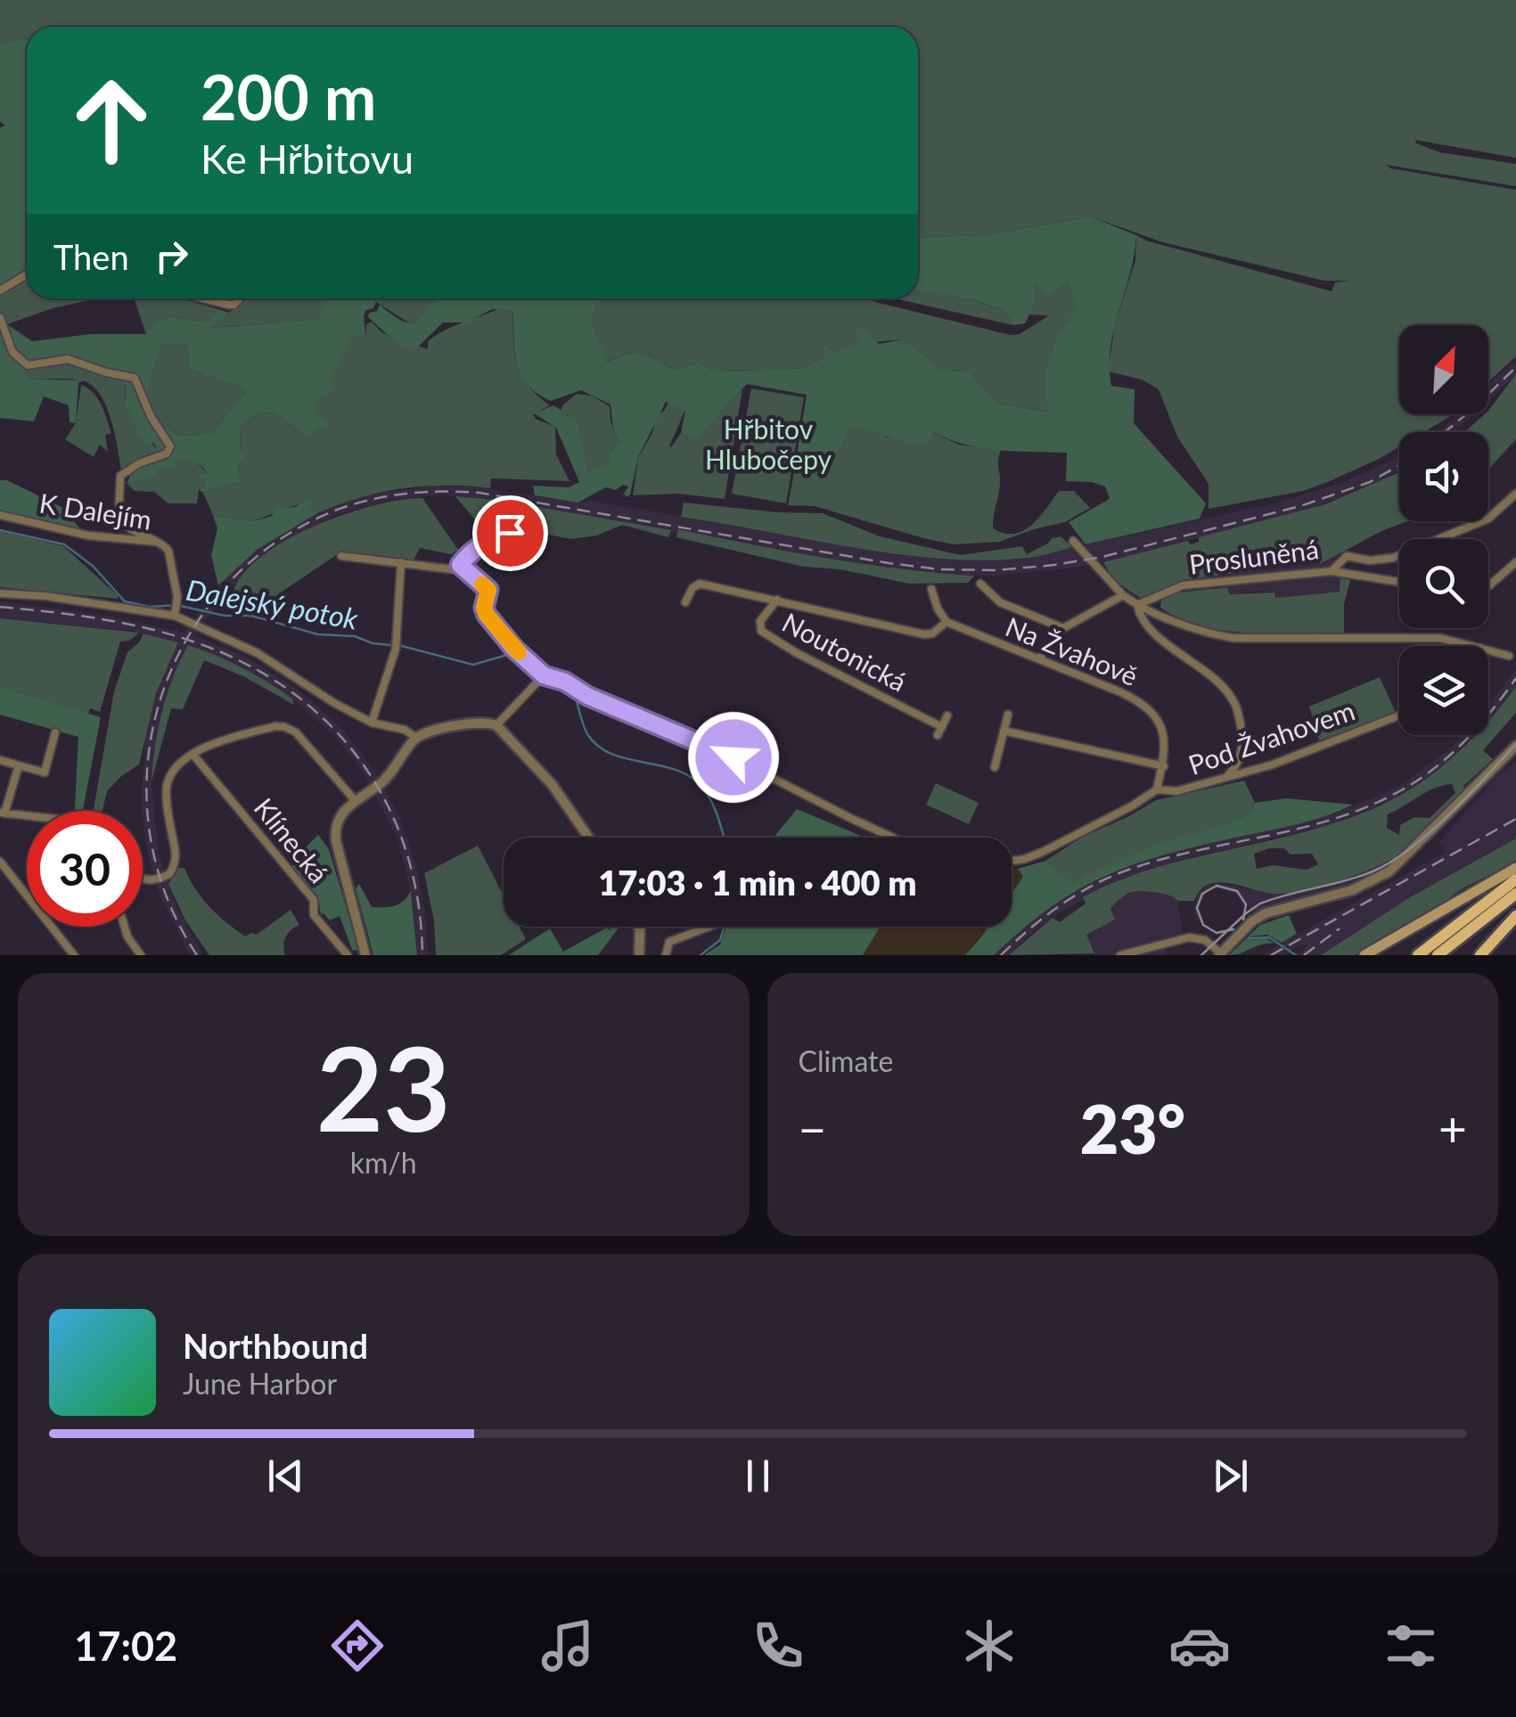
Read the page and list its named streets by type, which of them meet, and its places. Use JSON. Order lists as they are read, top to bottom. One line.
{"streets":{"street":["K Dalejím","Prosluněná","Na Žvahově","Noutonická","Pod Žvahovem","Klínecká"]},"crossings":[["Na Žvahově","Pod Žvahovem"]],"water":["Dalejský potok"],"parks":["Hřbitov Hlubočepy"],"north":"top right","page":{"turn":["200 m","Ke Hřbitovu"],"then":"Then","limit":"30","trip":"17:03 · 1 min · 400 m","tile":[["23","km/h"],"Climate"],"heat":["−","23°","+"],"song":["Northbound","June Harbor"],"tabs":"17:02"}}
